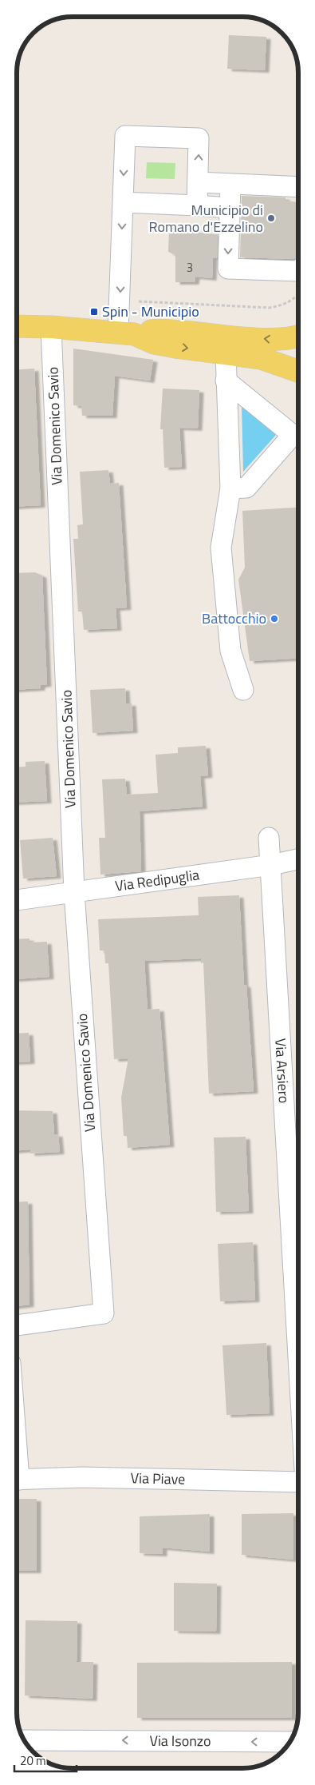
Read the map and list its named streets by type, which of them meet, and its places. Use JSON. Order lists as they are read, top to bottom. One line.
{"streets":{"street":["Via Domenico Savio","Via Redipuglia","Via Arsiero","Via Piave","Via Isonzo"]},"crossings":[["Via Domenico Savio","Via Redipuglia"],["Via Redipuglia","Via Arsiero"]],"one_way":["Via Isonzo"],"places":{"other":["Municipio di Romano d'Ezzelino","Battocchio"],"transit":["Spin - Municipio"]},"house_numbers":["3"],"scale_bar":"20 m"}
